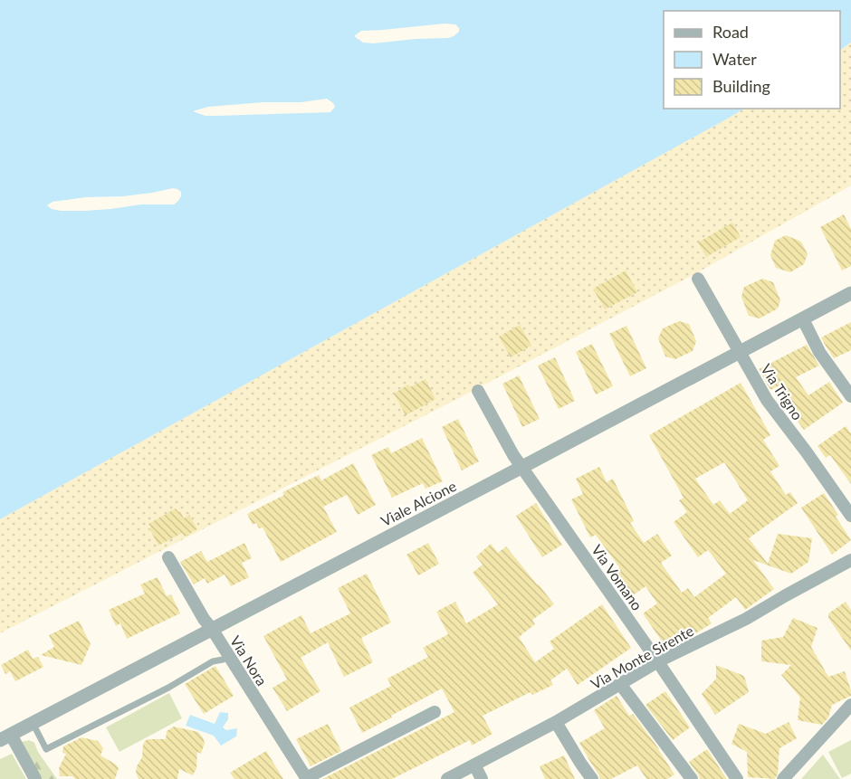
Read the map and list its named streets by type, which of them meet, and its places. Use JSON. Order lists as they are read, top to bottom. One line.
{"streets":{"street":["Via Trigno","Viale Alcione","Via Vomano","Via Monte Sirente","Via Nora"]},"crossings":[["Via Trigno","Viale Alcione"],["Viale Alcione","Via Vomano"],["Viale Alcione","Via Nora"],["Via Vomano","Via Monte Sirente"]],"legend":["Road","Water","Building"]}
